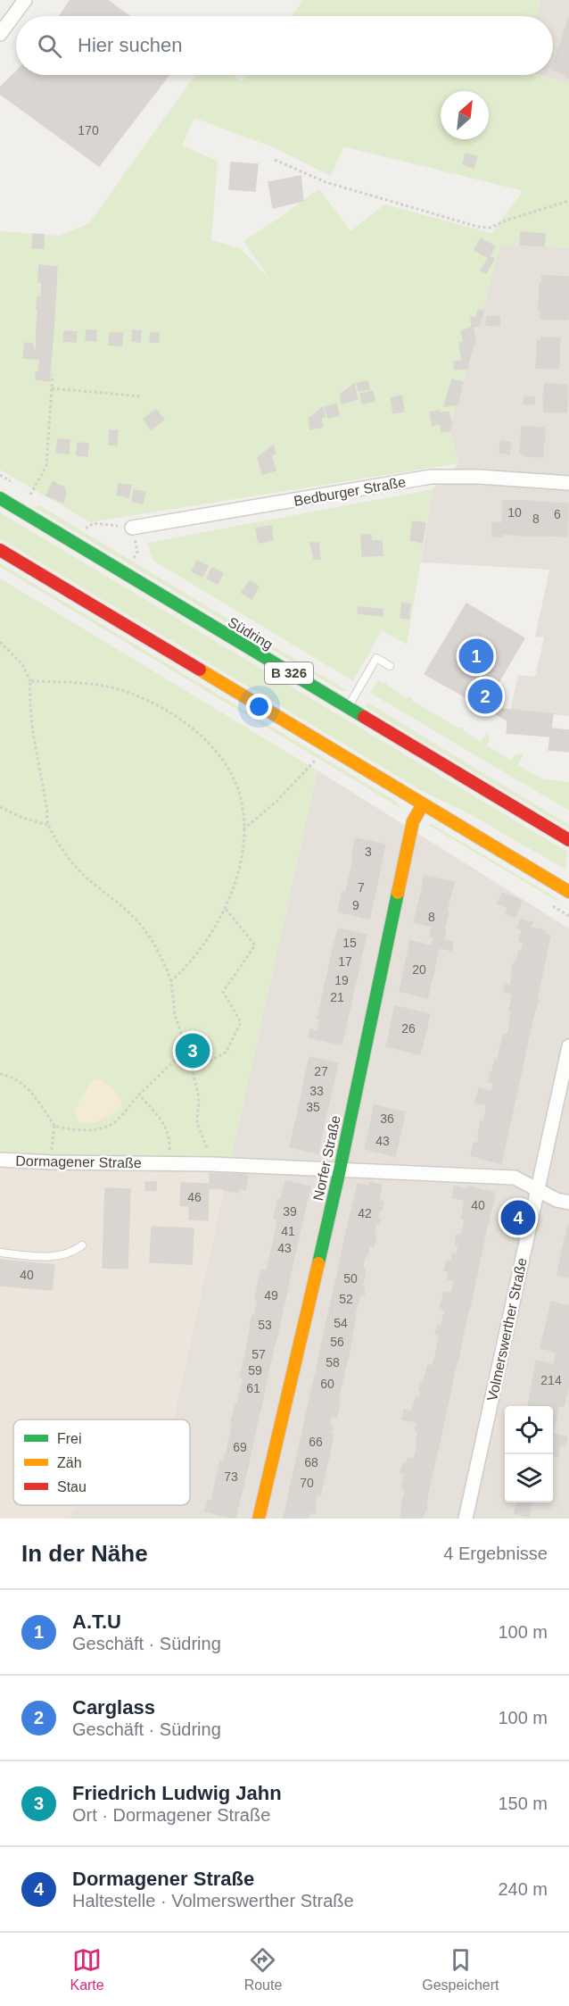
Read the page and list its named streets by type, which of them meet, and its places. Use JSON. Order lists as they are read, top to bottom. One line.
{"streets":{"main road":["Südring","B 326","Norfer Straße"],"street":["Bedburger Straße","Dormagener Straße","Volmerswerther Straße"]},"crossings":[["B 326","Norfer Straße"],["Norfer Straße","Dormagener Straße"],["Dormagener Straße","Volmerswerther Straße"]],"house_numbers":["170","10","6","8","3","7","9","8","15","17","20","19","21","26","27","33","35","36","43","46","40","39","42","41","43","40","50","49","52","54","53","56","57","58","59","214","60","61","66","69","68","73","70"],"legend":["Frei","Zäh","Stau"],"north":"top right","page":{"search":"Hier suchen","pins":["1","2","3","4"],"heading":["In der Nähe","4 Ergebnisse"],"list":[{"mark":"1","name":"A.T.U","note":"Geschäft · Südring","value":"100 m"},{"mark":"2","name":"Carglass","note":"Geschäft · Südring","value":"100 m"},{"mark":"3","name":"Friedrich Ludwig Jahn","note":"Ort · Dormagener Straße","value":"150 m"},{"mark":"4","name":"Dormagener Straße","note":"Haltestelle · Volmerswerther Straße","value":"240 m"}],"nav":["Karte","Route","Gespeichert"]}}
